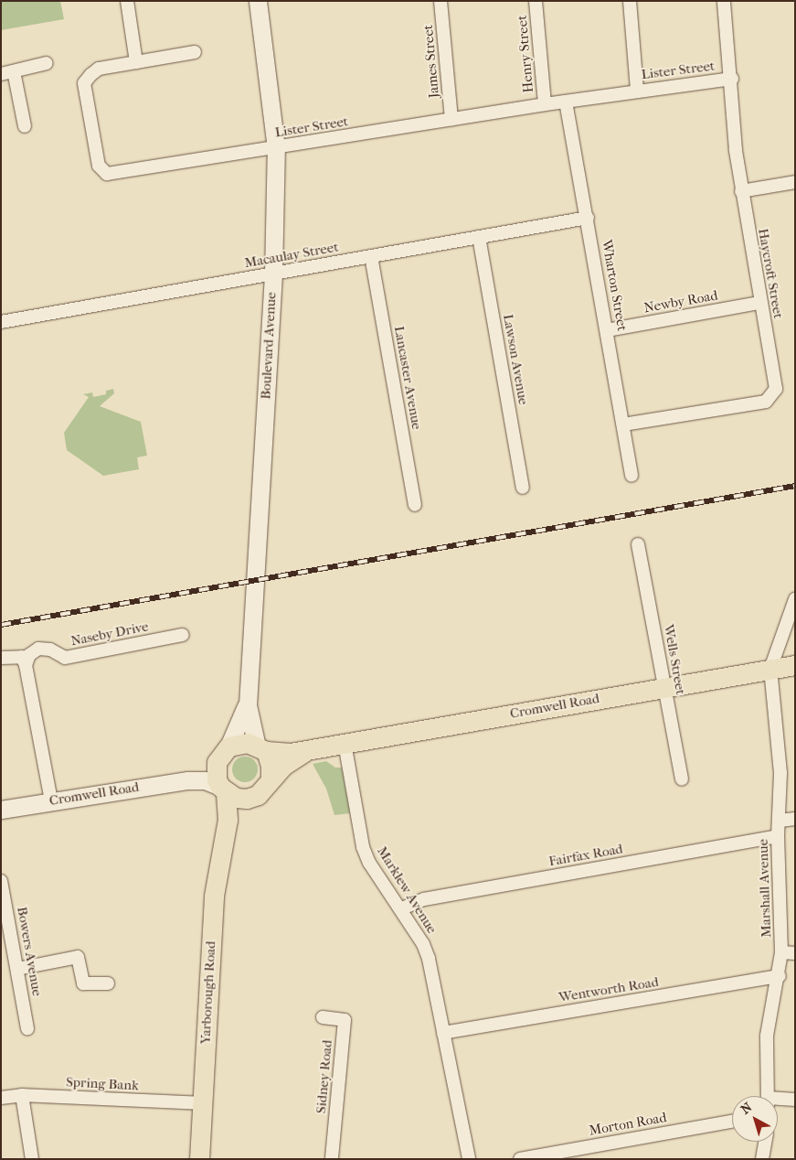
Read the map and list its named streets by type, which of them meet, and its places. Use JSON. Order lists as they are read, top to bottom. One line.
{"streets":{"main road":["Cromwell Road","Yarborough Road"],"street":["Henry Street","James Street","Lister Street","Macaulay Street","Haycroft Street","Wharton Street","Newby Road","Boulevard Avenue","Lawson Avenue","Lancaster Avenue","Naseby Drive","Wells Street","Fairfax Road","Marshall Avenue","Marklew Avenue","Bowers Avenue","Wentworth Road","Sidney Road","Spring Bank","Morton Road"]},"crossings":[["Henry Street","Lister Street"],["James Street","Lister Street"],["Lister Street","Haycroft Street"],["Lister Street","Wharton Street"],["Lister Street","Boulevard Avenue"],["Macaulay Street","Wharton Street"],["Macaulay Street","Boulevard Avenue"],["Macaulay Street","Lawson Avenue"],["Macaulay Street","Lancaster Avenue"],["Haycroft Street","Wharton Street"],["Haycroft Street","Newby Road"],["Wharton Street","Newby Road"],["Boulevard Avenue","Cromwell Road"],["Boulevard Avenue","Yarborough Road"],["Wells Street","Cromwell Road"],["Cromwell Road","Marshall Avenue"],["Cromwell Road","Marklew Avenue"],["Cromwell Road","Yarborough Road"],["Fairfax Road","Marshall Avenue"],["Fairfax Road","Marklew Avenue"],["Marshall Avenue","Wentworth Road"],["Marklew Avenue","Wentworth Road"],["Yarborough Road","Spring Bank"]],"north":"top left"}
